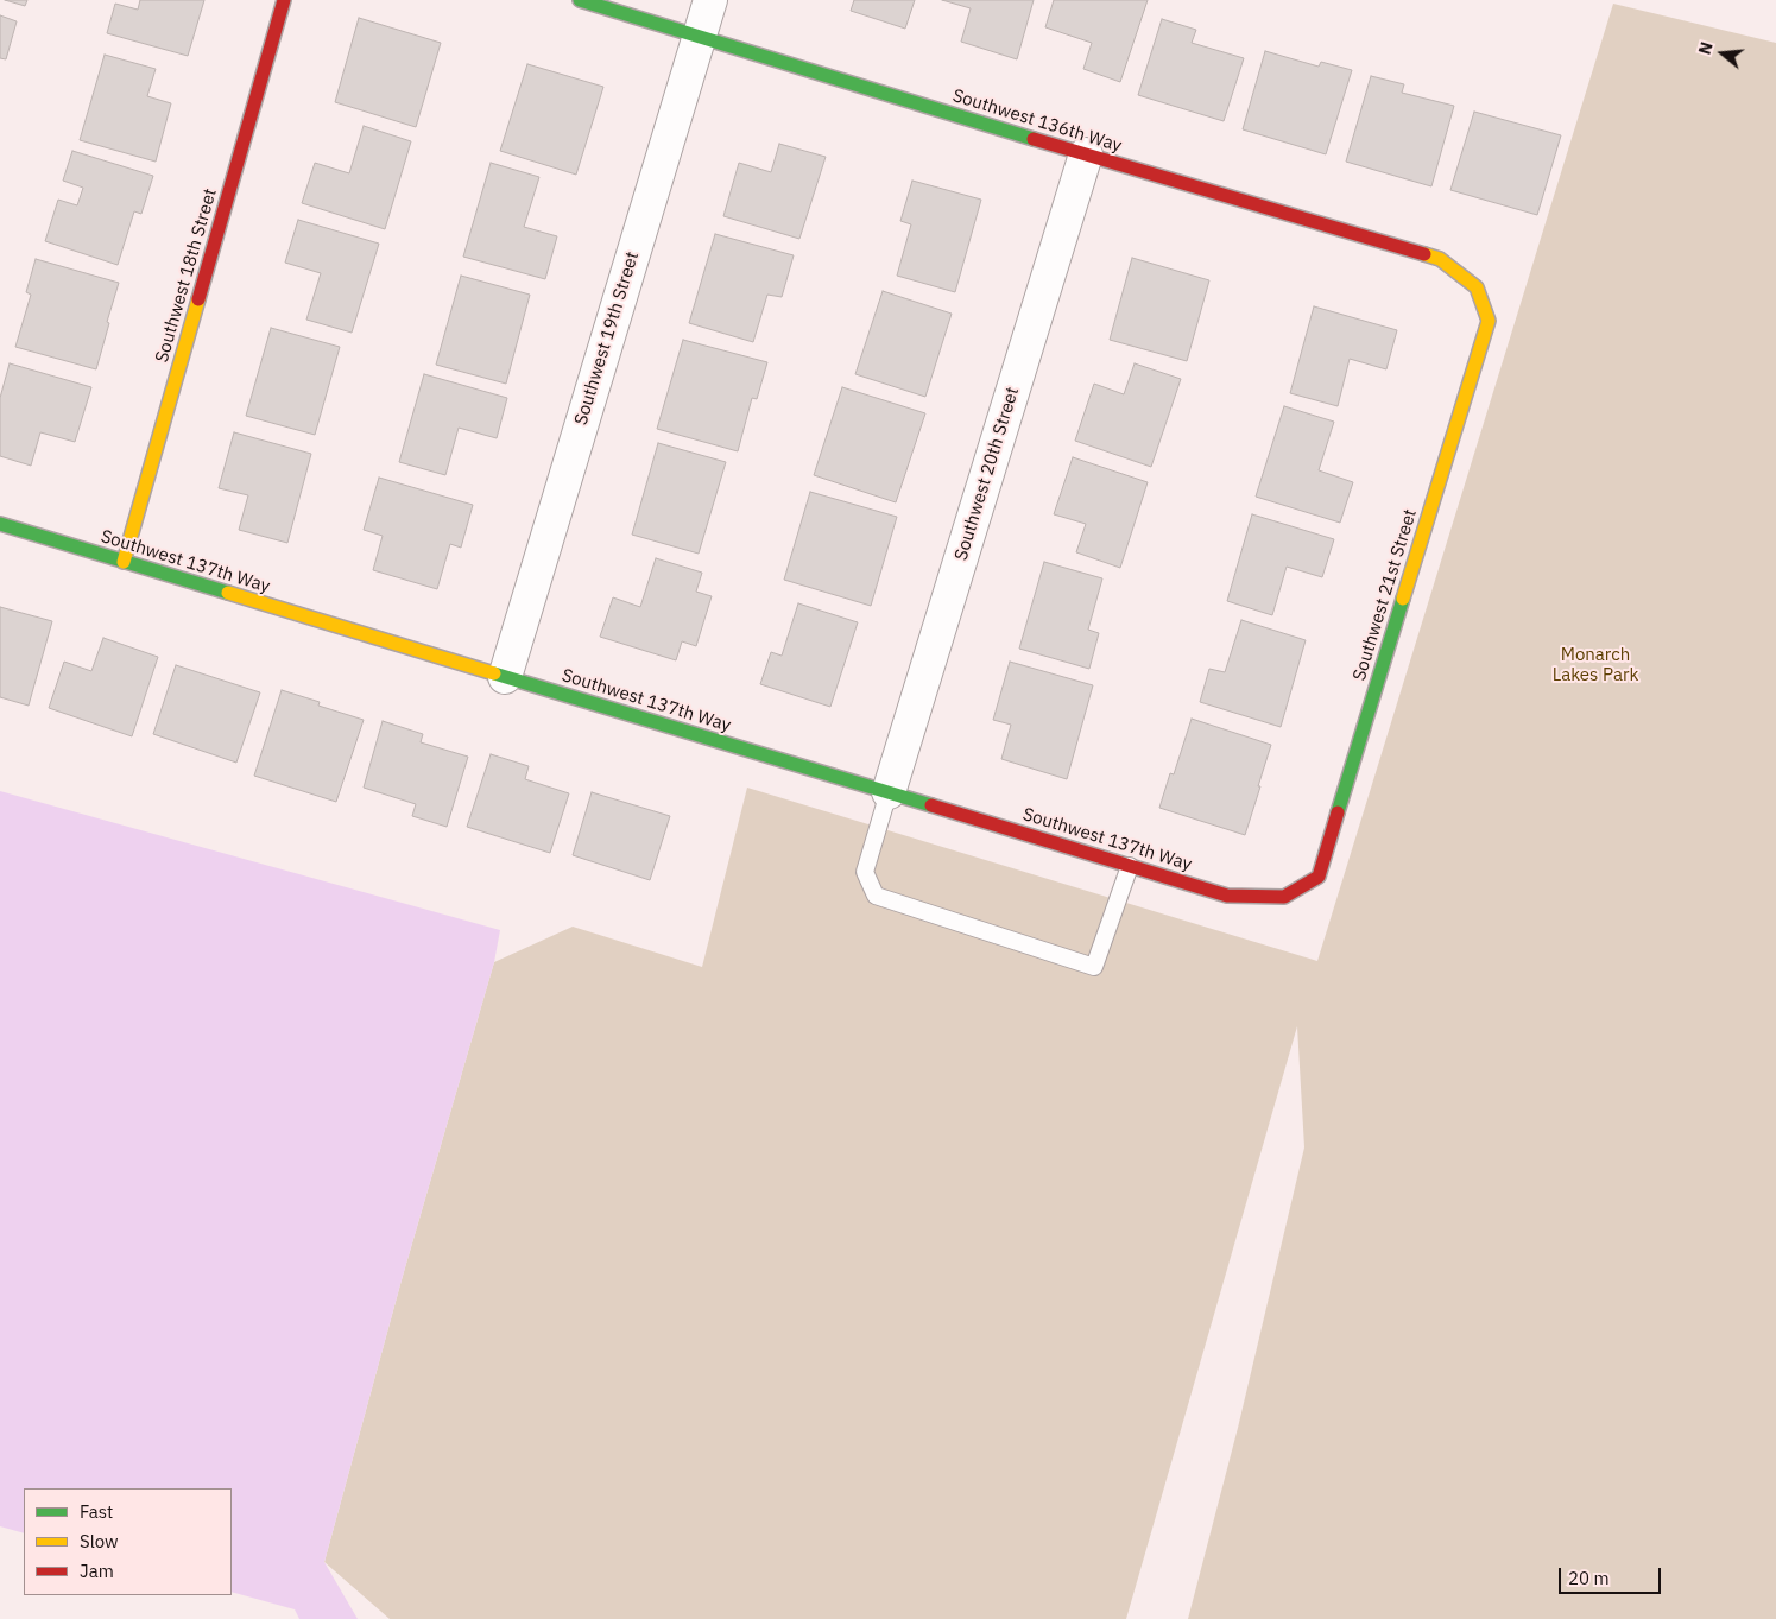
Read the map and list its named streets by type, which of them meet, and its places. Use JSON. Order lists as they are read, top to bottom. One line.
{"streets":{"street":["Southwest 136th Way","Southwest 18th Street","Southwest 19th Street","Southwest 20th Street","Southwest 137th Way","Southwest 21st Street"]},"crossings":[["Southwest 136th Way","Southwest 19th Street"],["Southwest 136th Way","Southwest 20th Street"],["Southwest 136th Way","Southwest 21st Street"],["Southwest 18th Street","Southwest 137th Way"],["Southwest 19th Street","Southwest 137th Way"],["Southwest 20th Street","Southwest 137th Way"],["Southwest 137th Way","Southwest 21st Street"]],"parks":["Monarch Lakes Park"],"legend":["Fast","Slow","Jam"],"scale_bar":"20 m","north":"left"}
